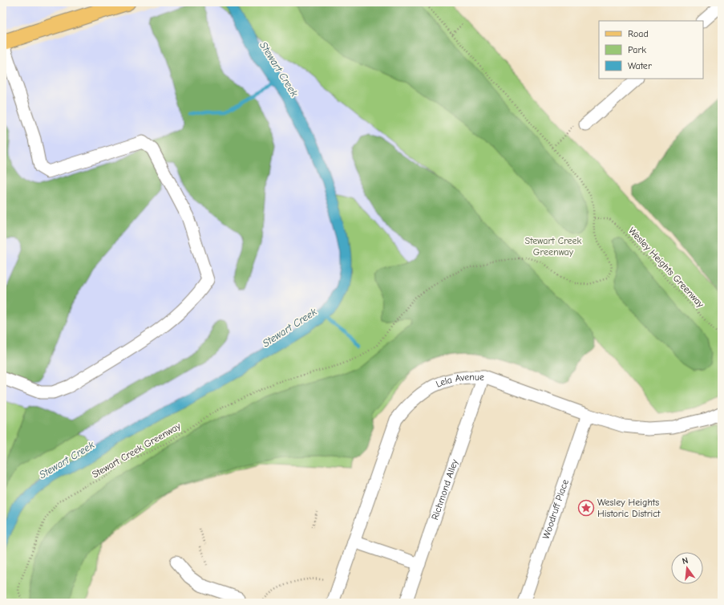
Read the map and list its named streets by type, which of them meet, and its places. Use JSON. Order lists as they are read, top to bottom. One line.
{"streets":{"street":["Lela Avenue","Richmond Alley","Woodruff Place"],"path":["Wesley Heights Greenway","Stewart Creek Greenway"]},"crossings":[["Wesley Heights Greenway","Stewart Creek Greenway"],["Lela Avenue","Richmond Alley"],["Lela Avenue","Woodruff Place"]],"water":["Stewart Creek"],"parks":["Stewart Creek Greenway"],"places":{"place":["Wesley Heights Historic District"]},"legend":["Road","Park","Water"],"north":"top"}
